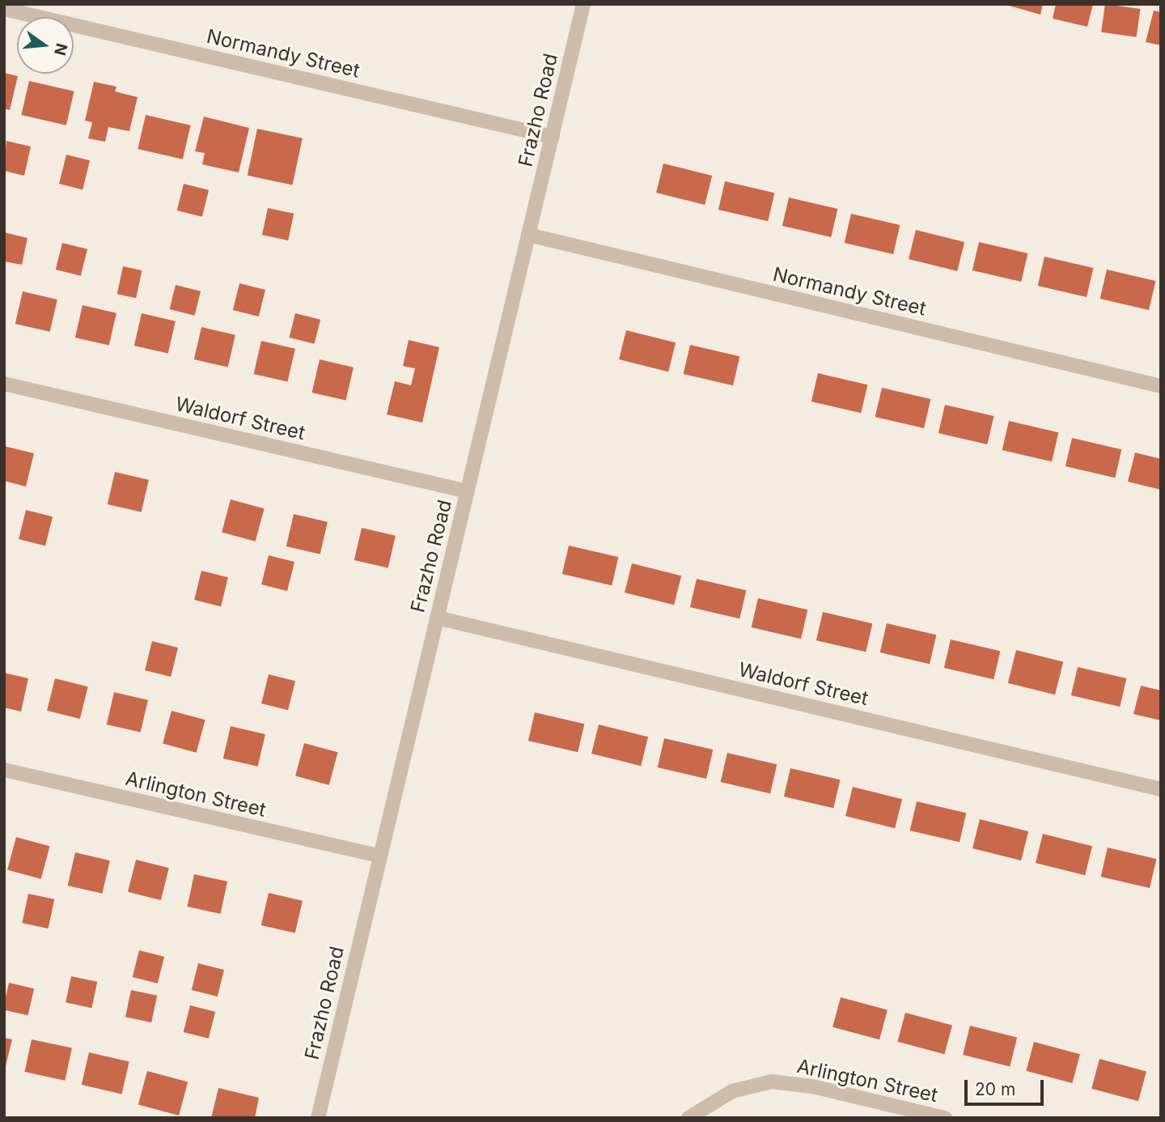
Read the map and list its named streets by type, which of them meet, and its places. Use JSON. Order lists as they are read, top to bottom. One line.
{"streets":{"street":["Normandy Street","Frazho Road","Waldorf Street","Arlington Street"]},"crossings":[["Normandy Street","Frazho Road"],["Frazho Road","Waldorf Street"],["Frazho Road","Arlington Street"]],"scale_bar":"20 m","north":"right"}
